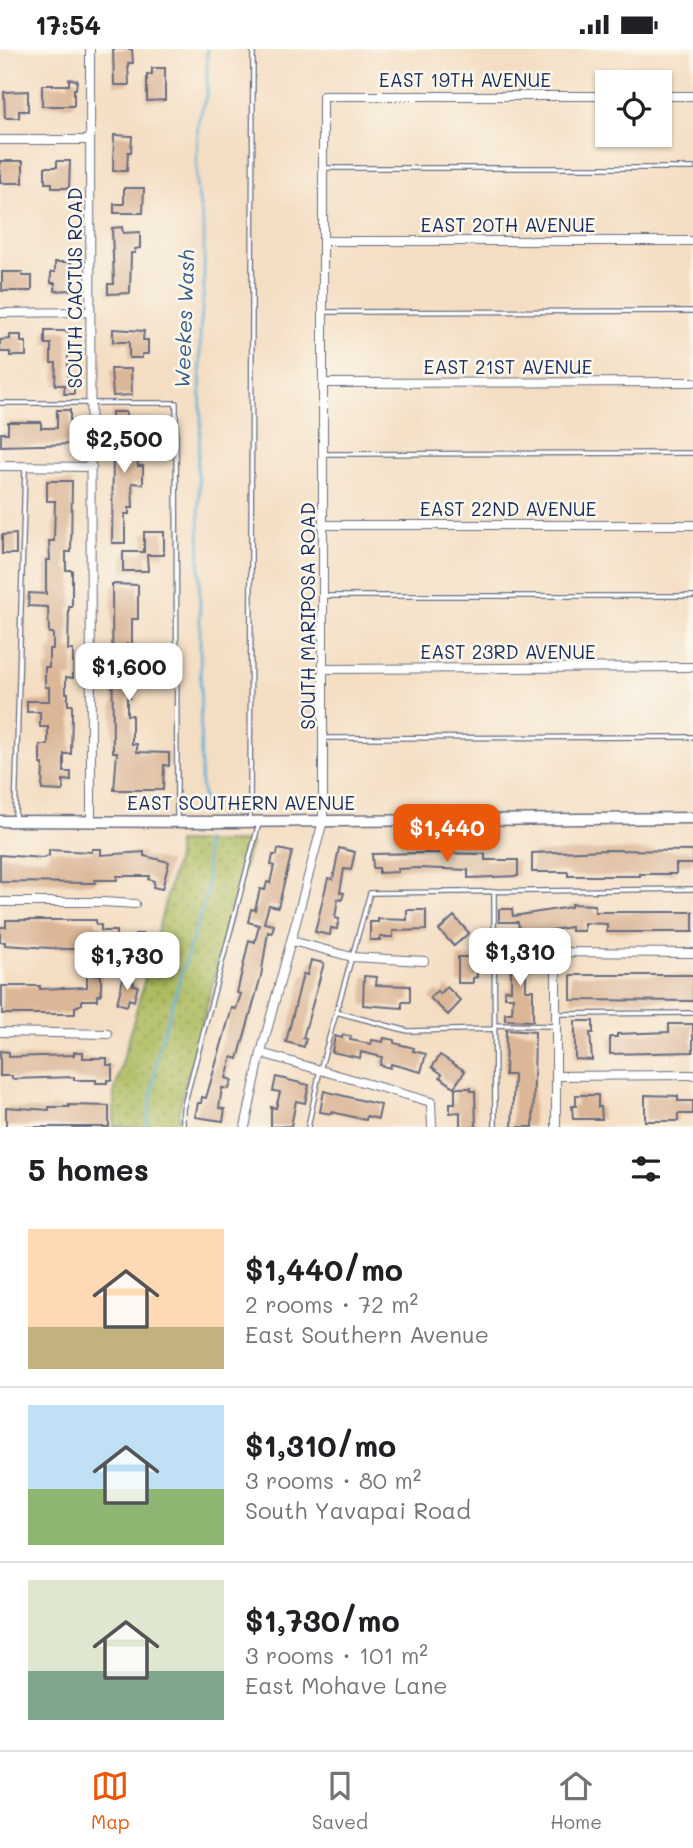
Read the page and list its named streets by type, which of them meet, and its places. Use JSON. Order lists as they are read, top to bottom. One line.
{"streets":{"main road":["EAST SOUTHERN AVENUE"],"street":["EAST 19TH AVENUE","EAST 20TH AVENUE","SOUTH CACTUS ROAD","EAST 21ST AVENUE","EAST 22ND AVENUE","SOUTH MARIPOSA ROAD","EAST 23RD AVENUE"]},"crossings":[["EAST 19TH AVENUE","SOUTH MARIPOSA ROAD"],["EAST 20TH AVENUE","SOUTH MARIPOSA ROAD"],["SOUTH CACTUS ROAD","EAST SOUTHERN AVENUE"],["EAST 21ST AVENUE","SOUTH MARIPOSA ROAD"],["EAST 22ND AVENUE","SOUTH MARIPOSA ROAD"],["SOUTH MARIPOSA ROAD","EAST 23RD AVENUE"],["SOUTH MARIPOSA ROAD","EAST SOUTHERN AVENUE"]],"water":["Weekes Wash"],"page":{"status":"17:54","price":["$2,500","$1,600","$1,440","$1,310","$1,730"],"heading":"5 homes","list":[{"name":"$1,440/mo","note":"2 rooms · 72 m² · East Southern Avenue"},{"name":"$1,310/mo","note":"3 rooms · 80 m² · South Yavapai Road"},{"name":"$1,730/mo","note":"3 rooms · 101 m² · East Mohave Lane"}],"tabs":["Map","Saved","Home"]}}
